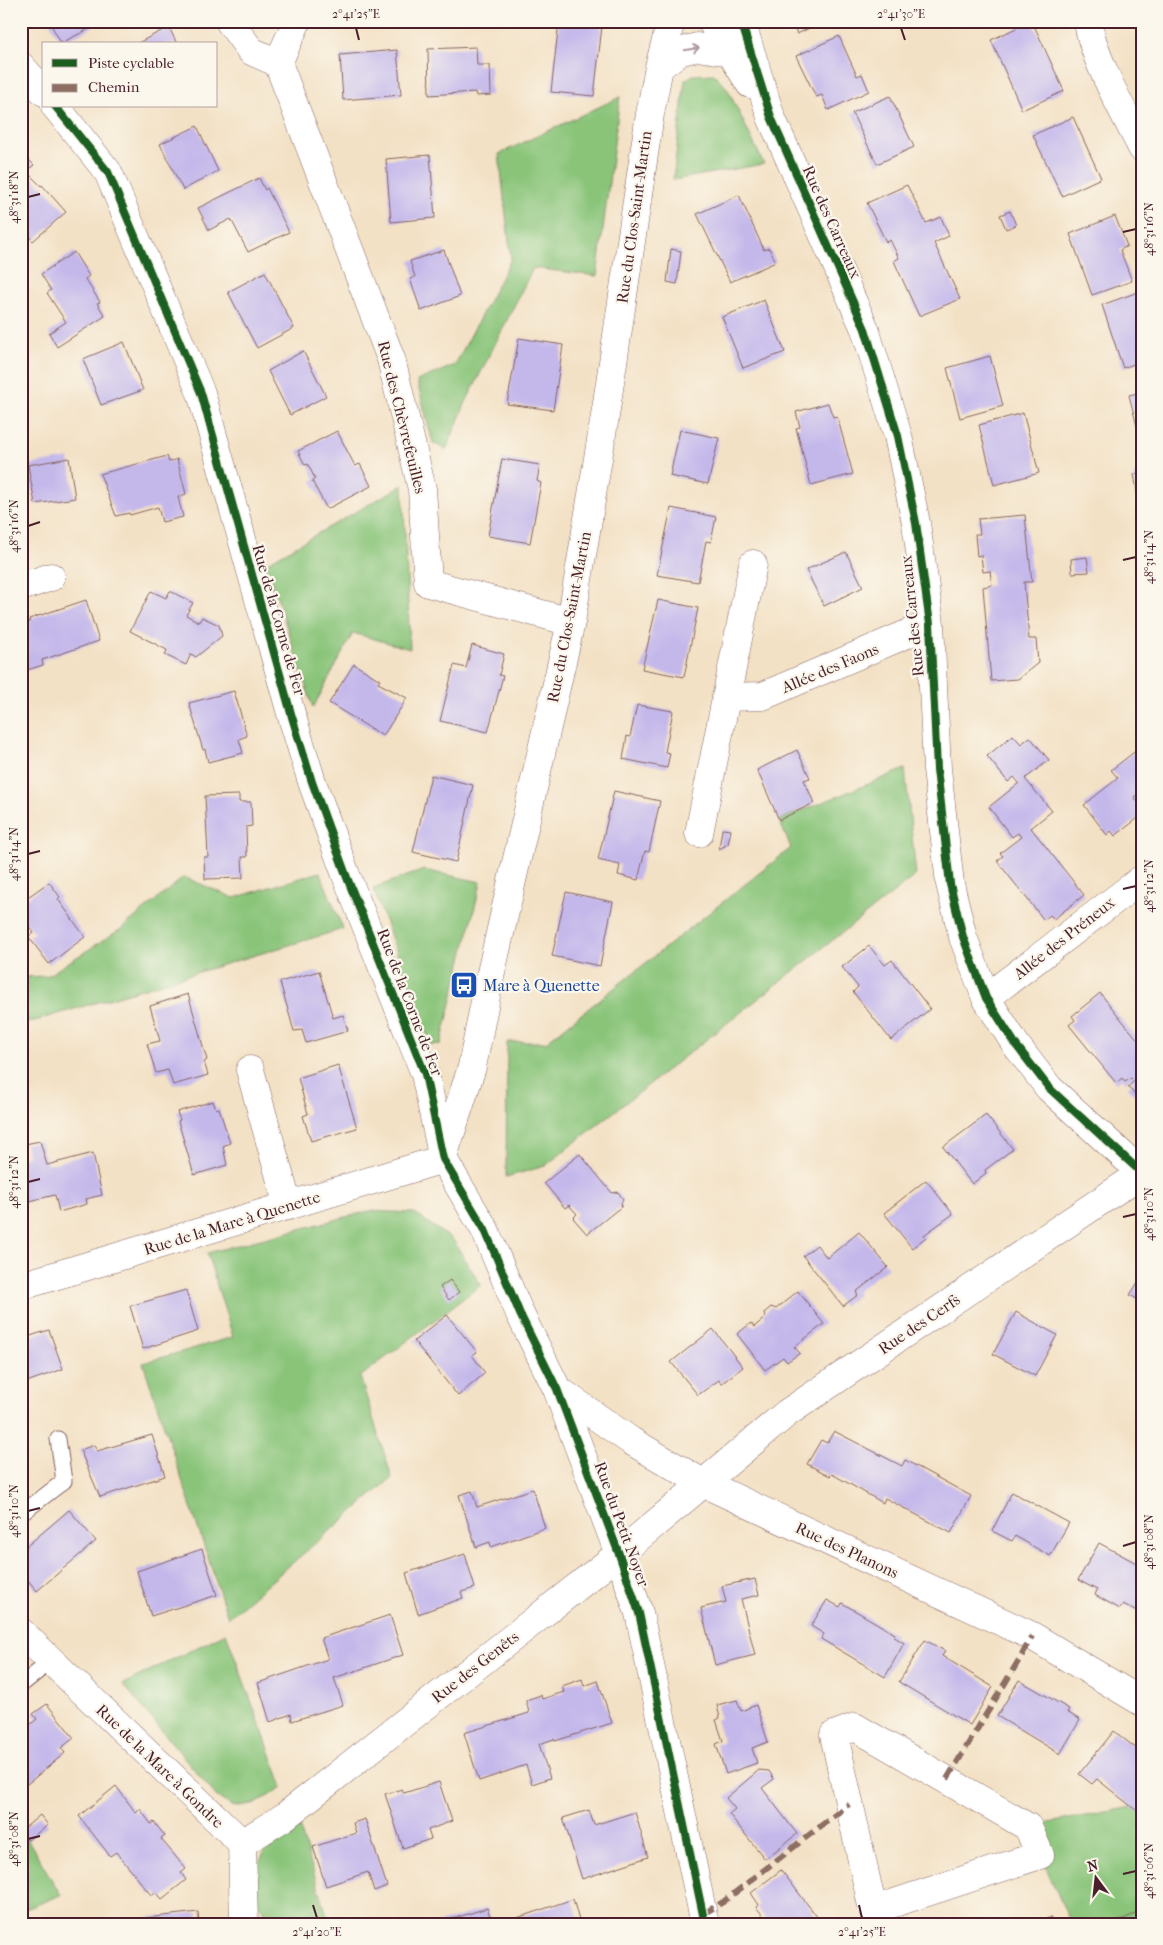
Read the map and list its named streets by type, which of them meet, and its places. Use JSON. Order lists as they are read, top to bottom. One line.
{"streets":{"street":["Rue du Clos-Saint-Martin","Rue des Carreaux","Rue des Chèvrefeuilles","Rue de la Corne de Fer","Allée des Faons","Allée des Préneux","Rue de la Mare à Quenette","Rue des Cerfs","Rue du Petit Noyer","Rue des Planons","Rue des Genêts","Rue de la Mare à Gondre"]},"crossings":[["Rue du Clos-Saint-Martin","Rue des Chèvrefeuilles"],["Rue du Clos-Saint-Martin","Rue de la Corne de Fer"],["Rue du Clos-Saint-Martin","Rue de la Mare à Quenette"],["Rue du Clos-Saint-Martin","Rue du Petit Noyer"],["Rue des Carreaux","Allée des Faons"],["Rue des Carreaux","Allée des Préneux"],["Rue des Carreaux","Rue des Cerfs"],["Rue de la Corne de Fer","Rue de la Mare à Quenette"],["Rue de la Corne de Fer","Rue du Petit Noyer"],["Rue de la Mare à Quenette","Rue du Petit Noyer"],["Rue des Cerfs","Rue des Planons"],["Rue des Cerfs","Rue des Genêts"],["Rue du Petit Noyer","Rue des Planons"],["Rue du Petit Noyer","Rue des Genêts"],["Rue des Planons","Rue des Genêts"],["Rue des Genêts","Rue de la Mare à Gondre"]],"places":{"bus stop":["Mare à Quenette"]},"legend":["Piste cyclable","Chemin"],"north":"top","coordinates":["2°41'25\"E","2°41'30\"E","48°31'18\"N","48°31'16\"N","48°31'14\"N","48°31'12\"N","48°31'10\"N","48°31'08\"N","48°31'06\"N","2°41'20\"E"]}
